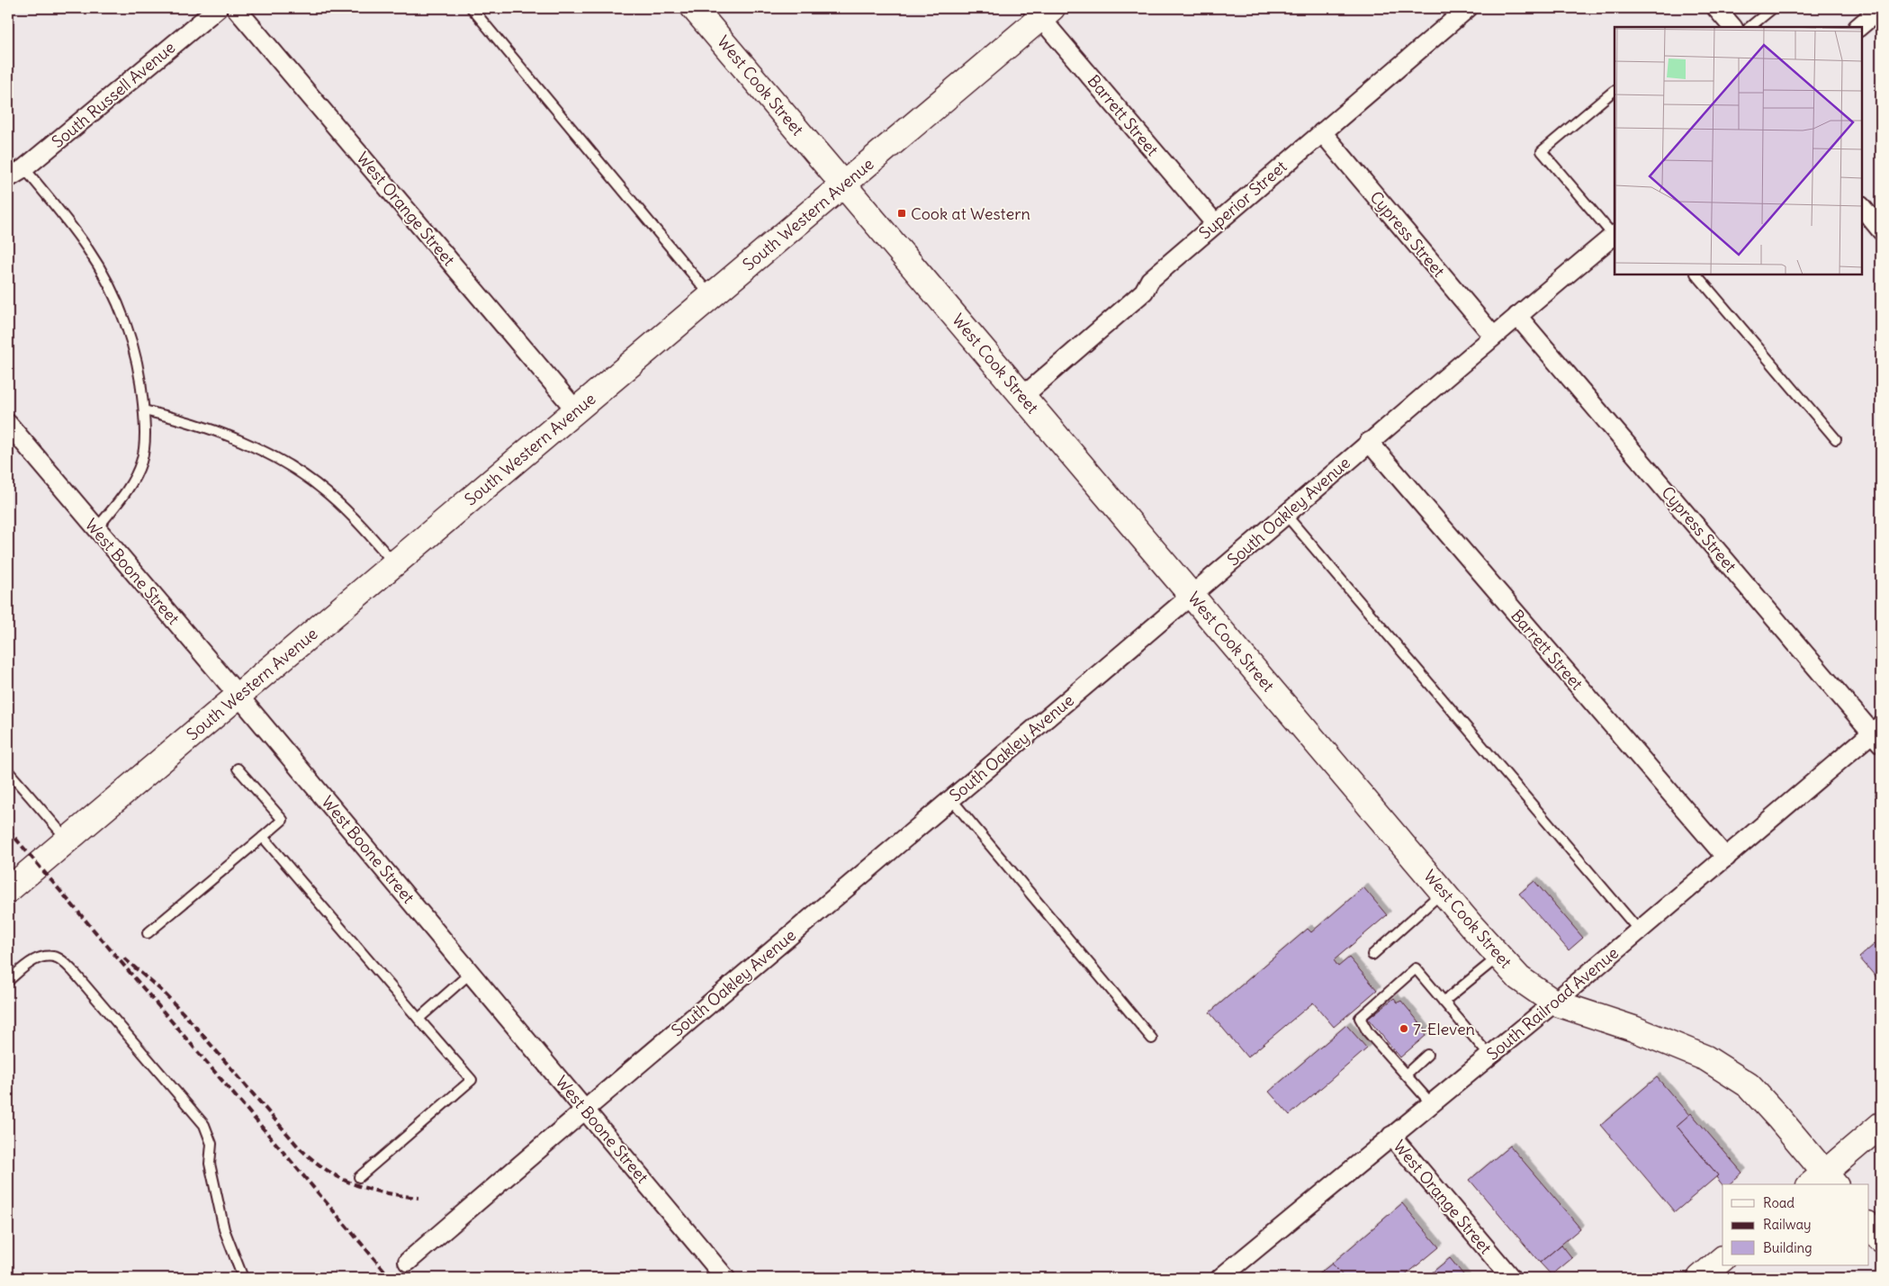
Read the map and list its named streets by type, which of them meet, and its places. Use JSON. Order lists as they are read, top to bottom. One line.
{"streets":{"street":["West Cook Street","South Russell Avenue","Barrett Street","Superior Street","West Orange Street","South Western Avenue","Cypress Street","South Oakley Avenue","West Boone Street","South Railroad Avenue"]},"crossings":[["West Cook Street","Superior Street"],["West Cook Street","South Western Avenue"],["West Cook Street","South Oakley Avenue"],["West Cook Street","South Railroad Avenue"],["Barrett Street","Superior Street"],["Barrett Street","South Western Avenue"],["Barrett Street","South Oakley Avenue"],["Barrett Street","South Railroad Avenue"],["Superior Street","Cypress Street"],["West Orange Street","South Western Avenue"],["West Orange Street","South Railroad Avenue"],["South Western Avenue","West Boone Street"],["Cypress Street","South Oakley Avenue"],["Cypress Street","South Railroad Avenue"],["South Oakley Avenue","West Boone Street"]],"places":{"transit":["Cook at Western"],"other":["7-Eleven"]},"legend":["Road","Railway","Building"]}
